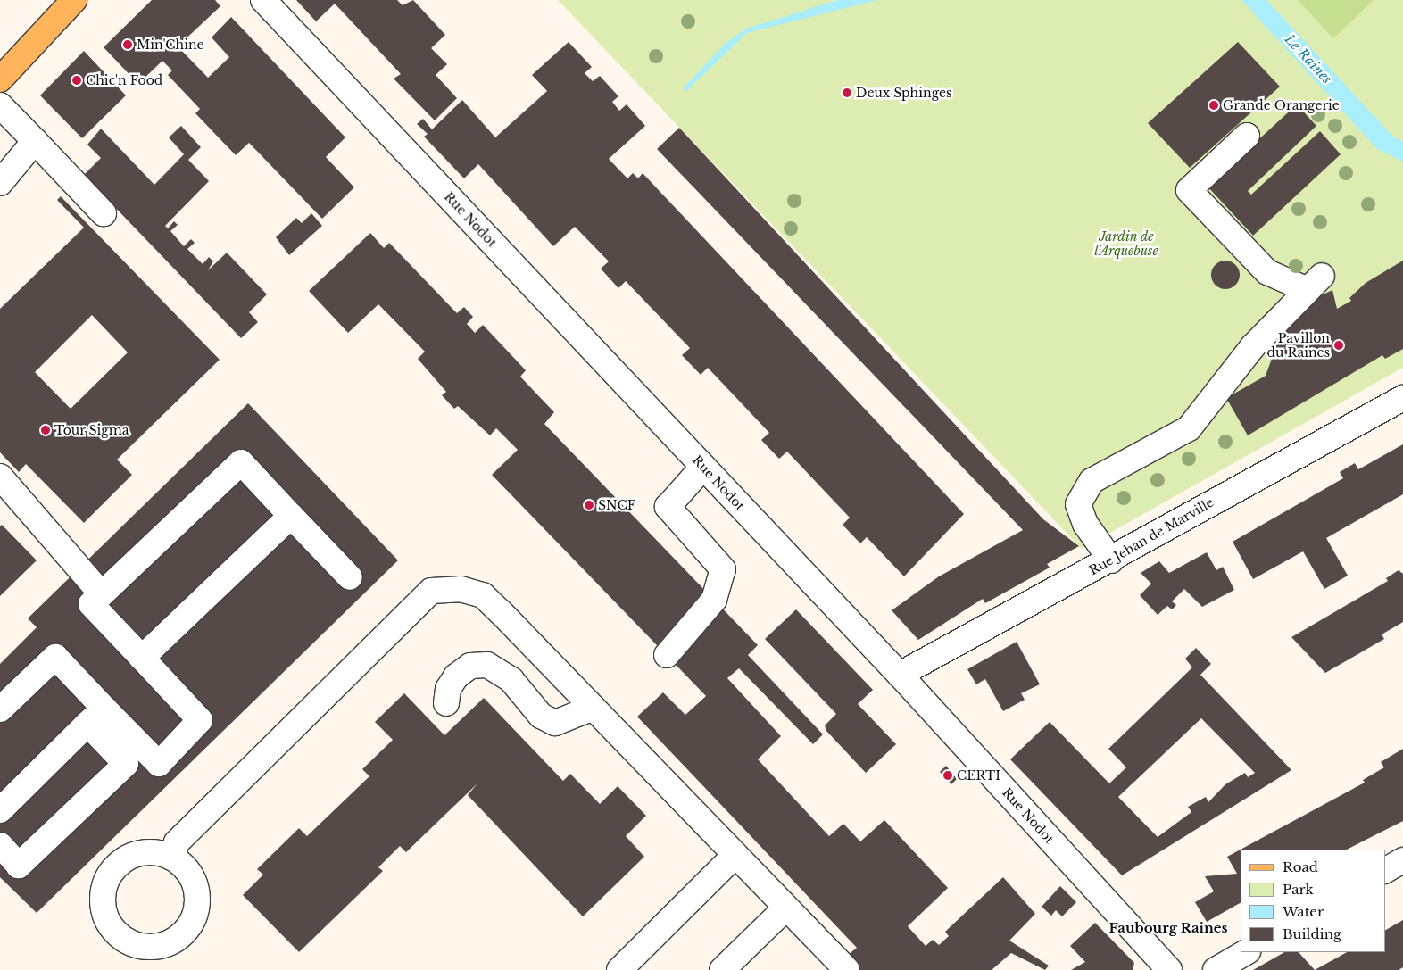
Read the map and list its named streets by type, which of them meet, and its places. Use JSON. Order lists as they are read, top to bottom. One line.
{"streets":{"street":["Rue Nodot","Rue Jehan de Marville"]},"crossings":[["Rue Nodot","Rue Jehan de Marville"]],"districts":["Faubourg Raines"],"water":["Le Raines"],"parks":["Jardin de l'Arquebuse"],"places":["Min'Chine","Chic'n Food","Deux Sphinges","Grande Orangerie","Pavillon du Raines","Tour Sigma","SNCF","CERTI"],"legend":["Road","Park","Water","Building"]}
